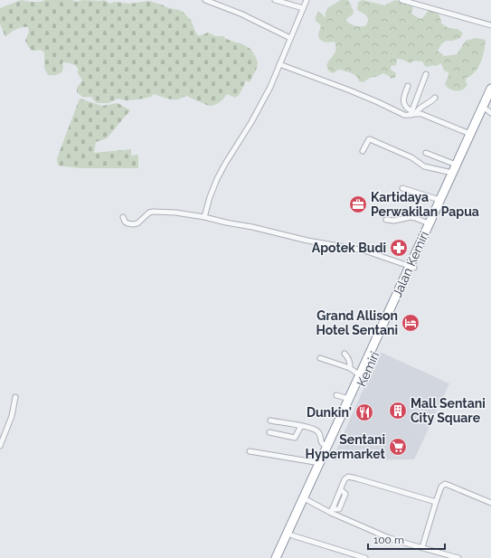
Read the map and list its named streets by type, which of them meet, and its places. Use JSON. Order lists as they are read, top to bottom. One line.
{"streets":{"highway":["Jalan Kemiri","Kemiri"]},"crossings":[["Jalan Kemiri","Kemiri"]],"places":{"office":["Kartidaya Perwakilan Papua"],"pharmacy":["Apotek Budi"],"hotel":["Grand Allison Hotel Sentani"],"building":["Mall Sentani City Square"],"restaurant":["Dunkin'"],"supermarket":["Sentani Hypermarket"]},"scale_bar":"100 m"}
